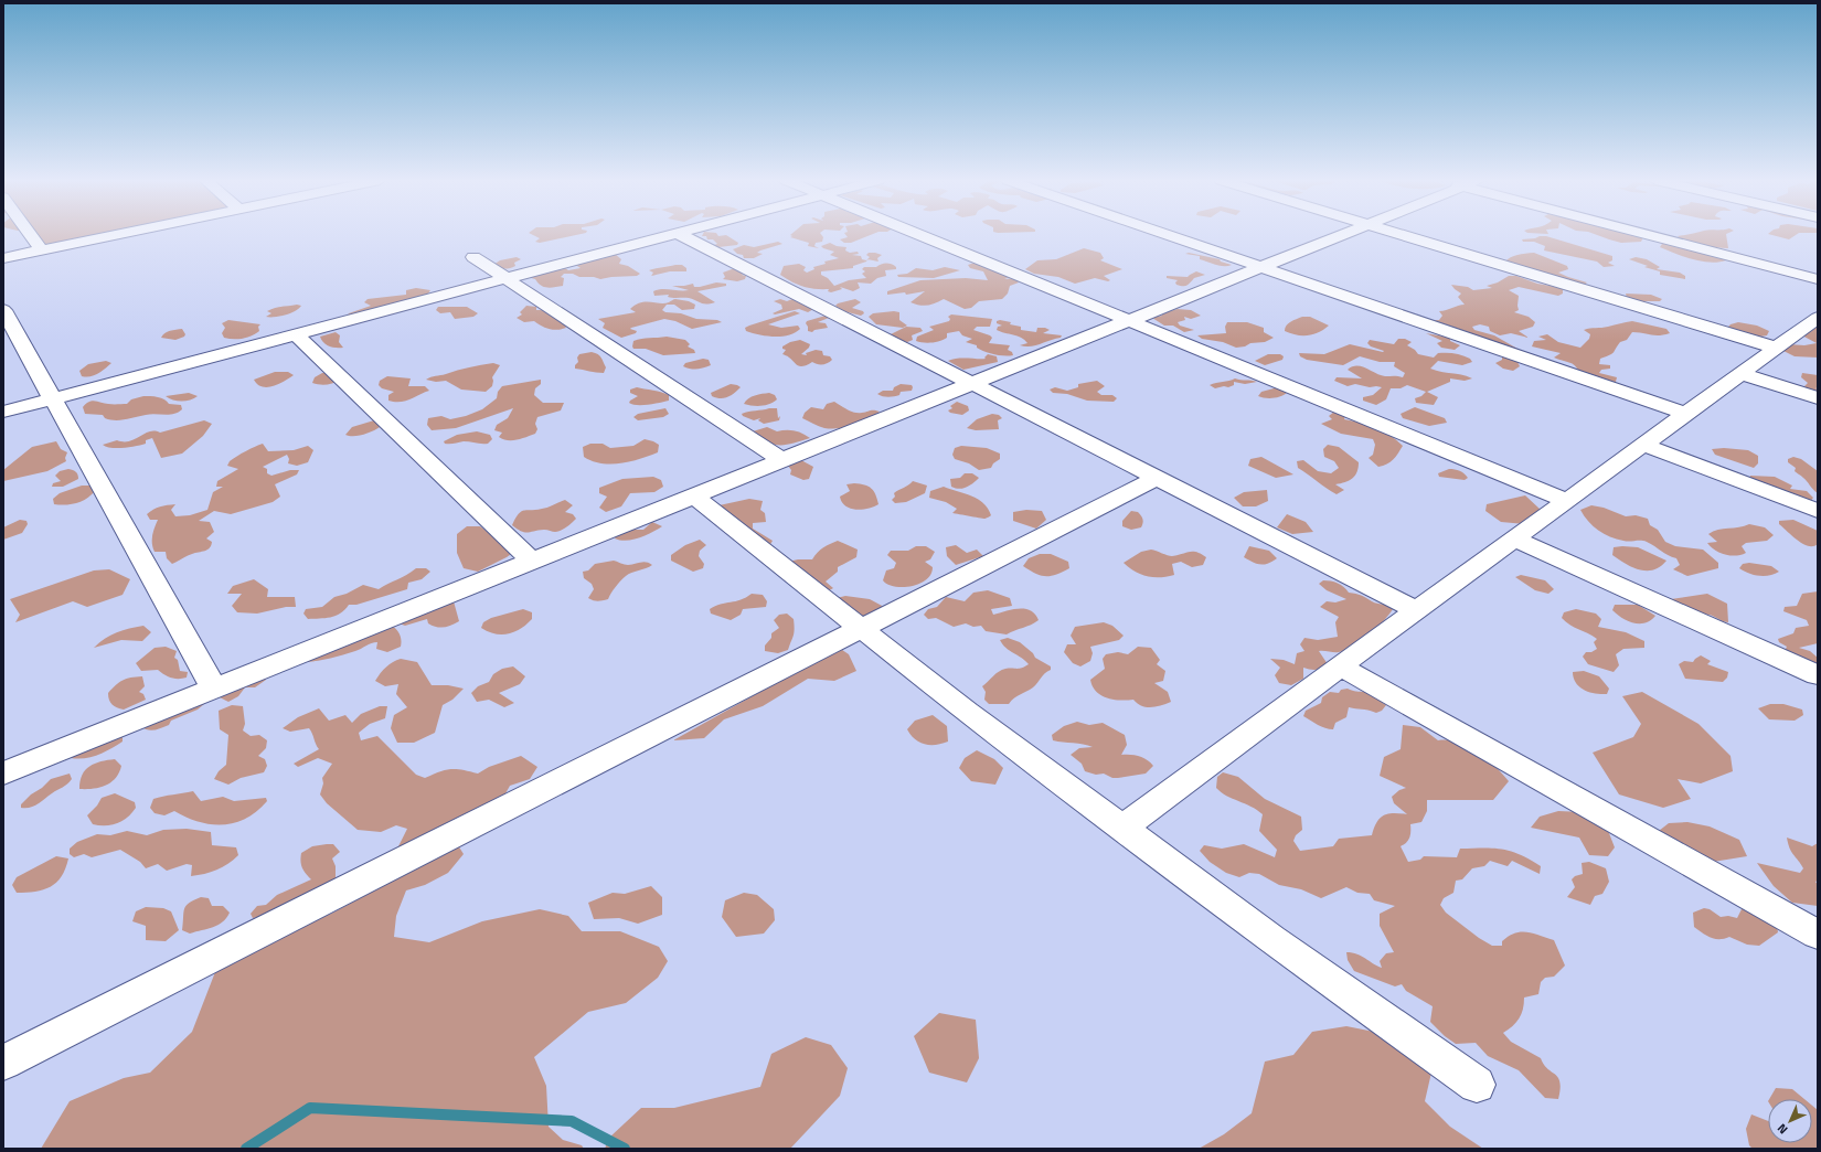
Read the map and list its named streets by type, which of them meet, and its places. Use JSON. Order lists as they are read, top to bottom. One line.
{"north":"bottom left"}
